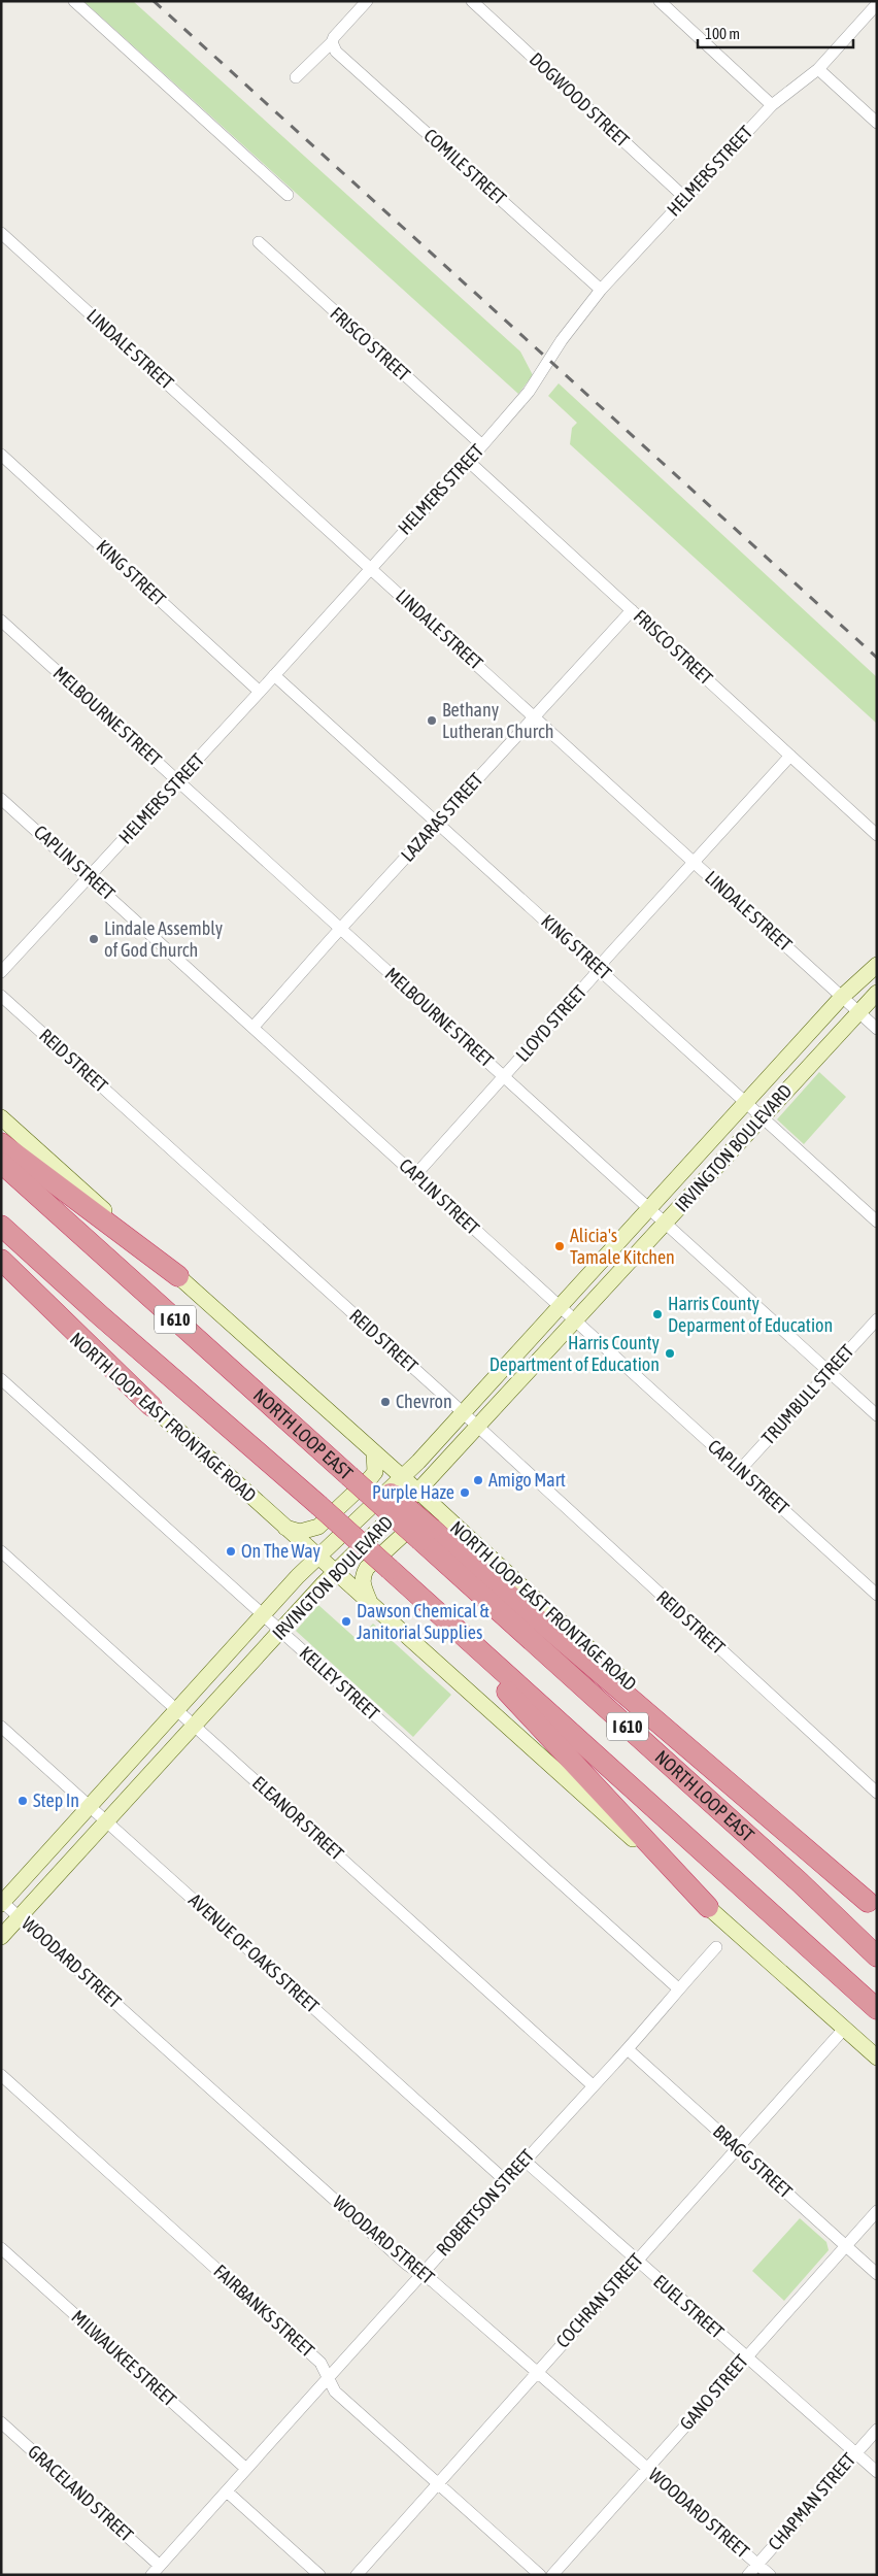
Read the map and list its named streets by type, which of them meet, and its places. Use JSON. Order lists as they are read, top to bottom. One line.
{"streets":{"highway":["I 610","NORTH LOOP EAST"],"main road":["IRVINGTON BOULEVARD","NORTH LOOP EAST FRONTAGE ROAD"],"street":["DOGWOOD STREET","COMILE STREET","HELMERS STREET","FRISCO STREET","LINDALE STREET","KING STREET","MELBOURNE STREET","LAZARAS STREET","CAPLIN STREET","LLOYD STREET","REID STREET","TRUMBULL STREET","KELLEY STREET","ELEANOR STREET","AVENUE OF OAKS STREET","WOODARD STREET","BRAGG STREET","ROBERTSON STREET","COCHRAN STREET","EUEL STREET","FAIRBANKS STREET","MILWAUKEE STREET","GANO STREET","GRACELAND STREET","CHAPMAN STREET"]},"crossings":[["DOGWOOD STREET","HELMERS STREET"],["COMILE STREET","HELMERS STREET"],["HELMERS STREET","FRISCO STREET"],["HELMERS STREET","LINDALE STREET"],["HELMERS STREET","KING STREET"],["HELMERS STREET","MELBOURNE STREET"],["HELMERS STREET","CAPLIN STREET"],["FRISCO STREET","LAZARAS STREET"],["FRISCO STREET","LLOYD STREET"],["LINDALE STREET","LAZARAS STREET"],["LINDALE STREET","LLOYD STREET"],["LINDALE STREET","IRVINGTON BOULEVARD"],["KING STREET","LAZARAS STREET"],["KING STREET","LLOYD STREET"],["KING STREET","IRVINGTON BOULEVARD"],["MELBOURNE STREET","LAZARAS STREET"],["MELBOURNE STREET","LLOYD STREET"],["MELBOURNE STREET","IRVINGTON BOULEVARD"],["MELBOURNE STREET","TRUMBULL STREET"],["LAZARAS STREET","CAPLIN STREET"],["CAPLIN STREET","LLOYD STREET"],["CAPLIN STREET","IRVINGTON BOULEVARD"],["CAPLIN STREET","TRUMBULL STREET"],["REID STREET","IRVINGTON BOULEVARD"],["IRVINGTON BOULEVARD","NORTH LOOP EAST FRONTAGE ROAD"],["IRVINGTON BOULEVARD","KELLEY STREET"],["IRVINGTON BOULEVARD","ELEANOR STREET"],["IRVINGTON BOULEVARD","AVENUE OF OAKS STREET"],["IRVINGTON BOULEVARD","WOODARD STREET"],["NORTH LOOP EAST FRONTAGE ROAD","NORTH LOOP EAST"],["NORTH LOOP EAST FRONTAGE ROAD","COCHRAN STREET"],["KELLEY STREET","ROBERTSON STREET"],["ELEANOR STREET","ROBERTSON STREET"],["AVENUE OF OAKS STREET","ROBERTSON STREET"],["WOODARD STREET","ROBERTSON STREET"],["WOODARD STREET","COCHRAN STREET"],["WOODARD STREET","GANO STREET"],["WOODARD STREET","CHAPMAN STREET"],["BRAGG STREET","ROBERTSON STREET"],["BRAGG STREET","COCHRAN STREET"],["BRAGG STREET","GANO STREET"],["ROBERTSON STREET","EUEL STREET"],["ROBERTSON STREET","FAIRBANKS STREET"],["ROBERTSON STREET","MILWAUKEE STREET"],["ROBERTSON STREET","GRACELAND STREET"],["COCHRAN STREET","EUEL STREET"],["COCHRAN STREET","FAIRBANKS STREET"],["EUEL STREET","GANO STREET"],["EUEL STREET","CHAPMAN STREET"]],"places":["Bethany Lutheran Church","Lindale Assembly of God Church","Alicia's Tamale Kitchen","Harris County Deparment of Education","Harris County Department of Education","Chevron","Amigo Mart","Purple Haze","On The Way","Dawson Chemical & Janitorial Supplies","Step In"],"scale_bar":"100 m"}
